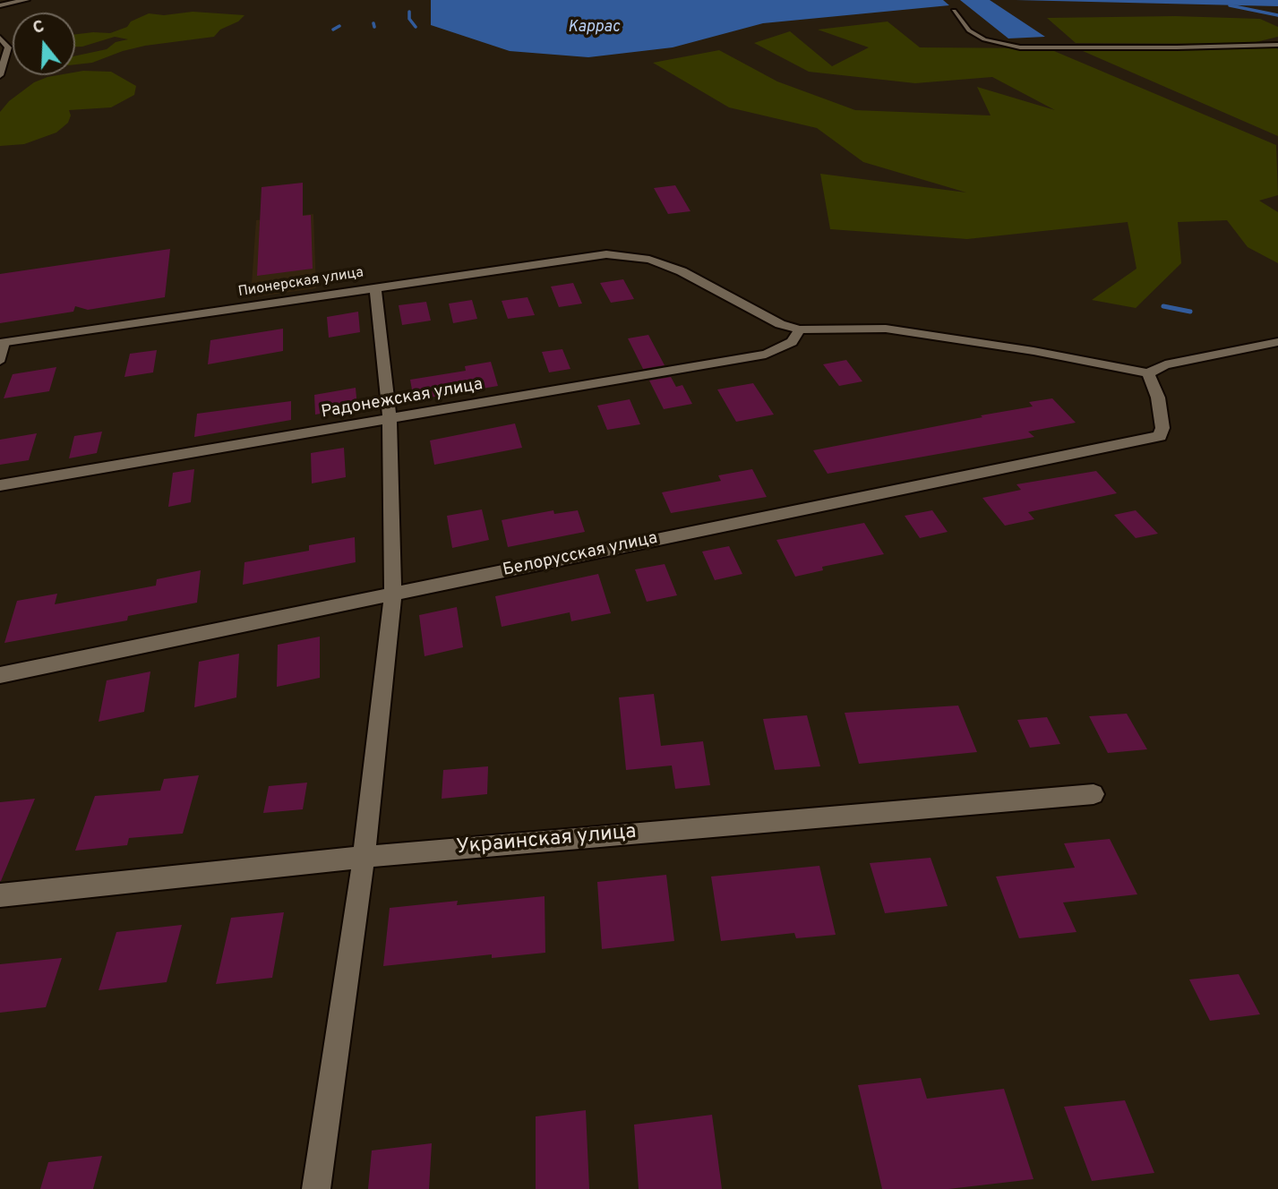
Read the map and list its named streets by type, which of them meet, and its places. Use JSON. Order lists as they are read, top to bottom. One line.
{"streets":{"street":["Пионерская улица","Радонежская улица","Белорусская улица","Украинская улица"]},"crossings":[["Пионерская улица","Радонежская улица"]],"water":["Каррас"],"north":"top"}
